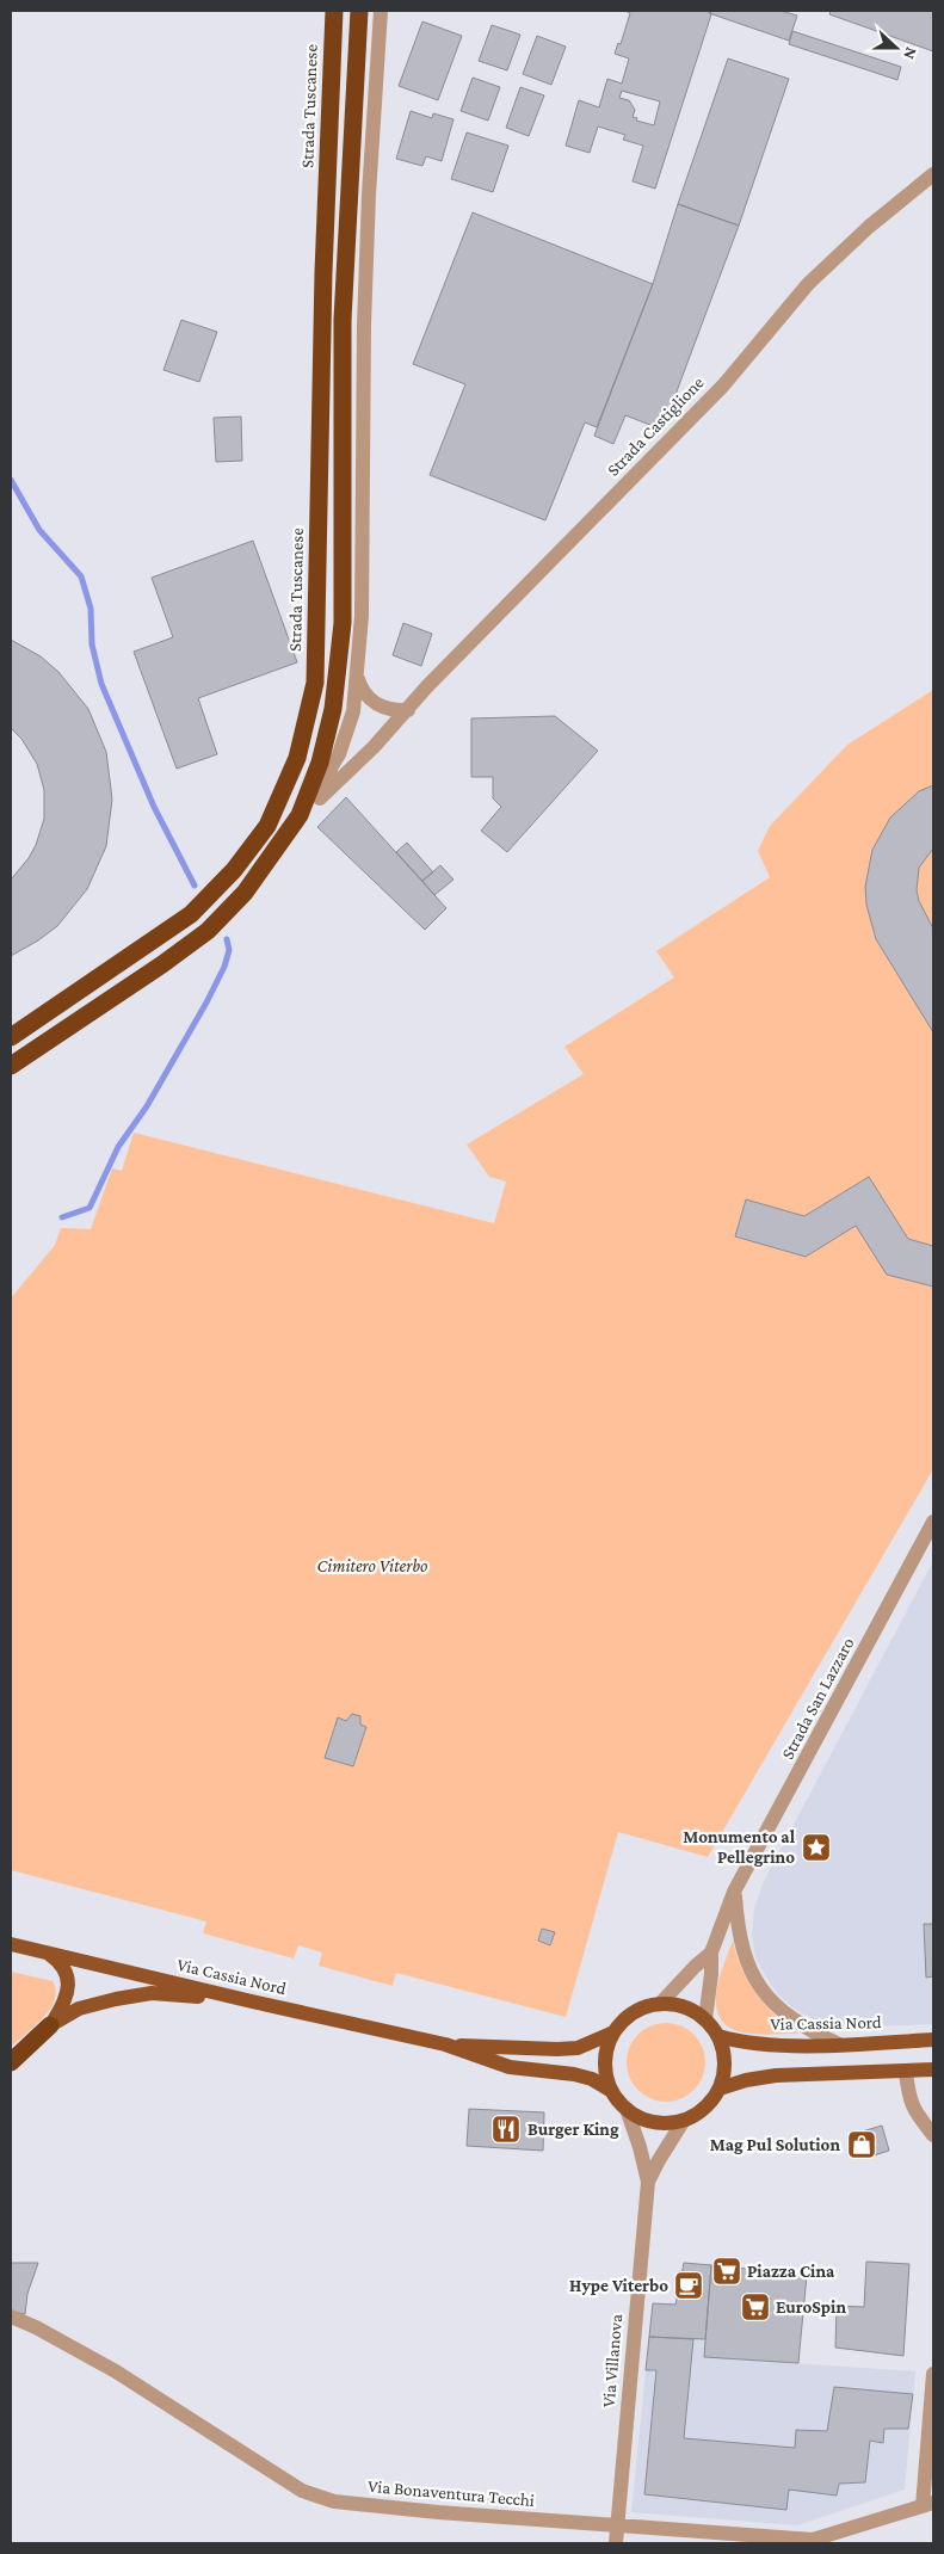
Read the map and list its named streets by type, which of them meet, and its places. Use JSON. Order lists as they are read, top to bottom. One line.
{"streets":{"highway":["Strada Tuscanese"],"main road":["Via Cassia Nord"],"street":["Strada Castiglione","Strada San Lazzaro","Via Villanova","Via Bonaventura Tecchi"]},"crossings":[["Strada San Lazzaro","Via Cassia Nord"],["Strada San Lazzaro","Via Villanova"],["Via Cassia Nord","Via Villanova"],["Via Villanova","Via Bonaventura Tecchi"]],"parks":["Cimitero Viterbo"],"places":{"place":["Monumento al Pellegrino"],"restaurant":["Burger King"],"shop":["Mag Pul Solution"],"supermarket":["Piazza Cina","EuroSpin"],"cafe":["Hype Viterbo"]},"north":"right"}
